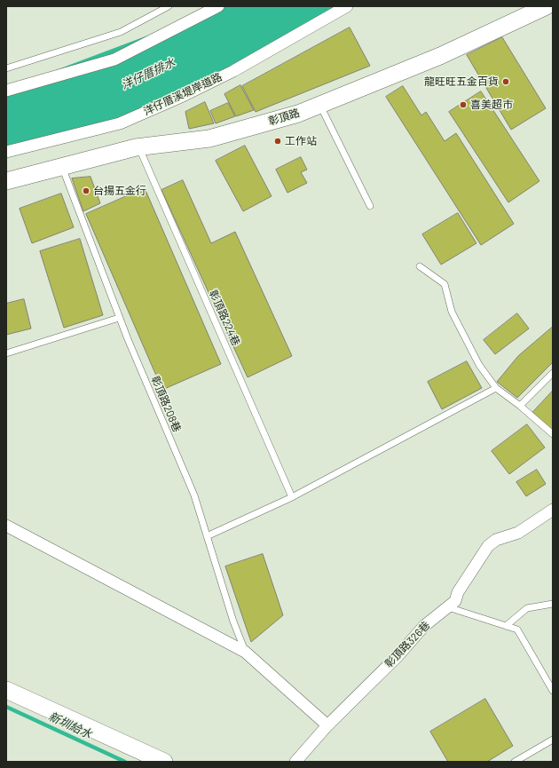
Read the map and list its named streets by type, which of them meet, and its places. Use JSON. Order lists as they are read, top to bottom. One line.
{"streets":{"street":["洋仔厝溪堤岸道路","彰頂路","彰頂路326巷"],"lane":["彰頂路224巷","彰頂路208巷"]},"crossings":[["彰頂路","彰頂路224巷"],["彰頂路","彰頂路208巷"]],"water":["洋仔厝排水","新圳給水"],"places":["龍旺旺五金百貨","喜美超市","工作站","台揚五金行"]}
